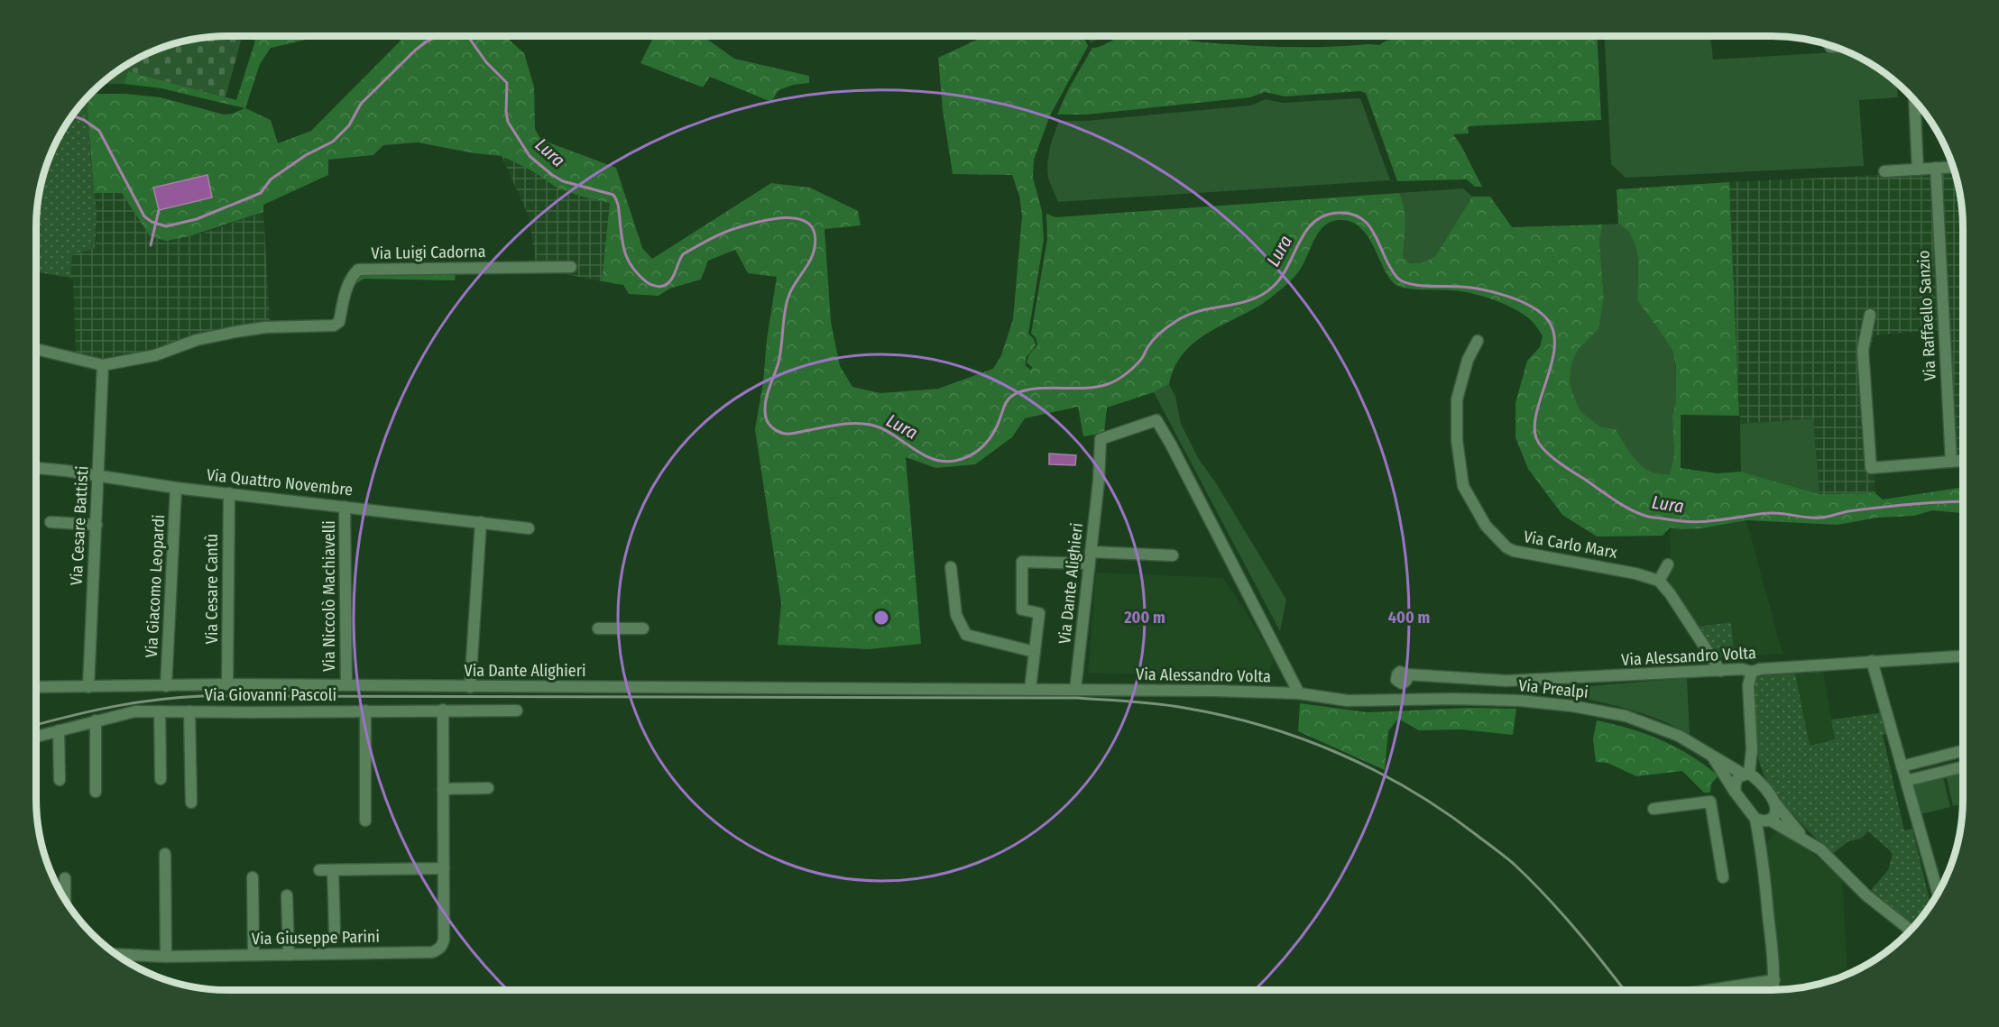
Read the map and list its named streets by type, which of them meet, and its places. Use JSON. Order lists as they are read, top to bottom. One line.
{"streets":{"street":["Via Luigi Cadorna","Via Raffaello Sanzio","Via Quattro Novembre","Via Cesare Battisti","Via Carlo Marx","Via Dante Alighieri","Via Giacomo Leopardi","Via Cesare Cantù","Via Niccolò Machiavelli","Via Alessandro Volta","Via Prealpi","Via Giovanni Pascoli","Via Giuseppe Parini"]},"crossings":[["Via Luigi Cadorna","Via Cesare Battisti"],["Via Quattro Novembre","Via Cesare Battisti"],["Via Quattro Novembre","Via Giacomo Leopardi"],["Via Quattro Novembre","Via Cesare Cantù"],["Via Quattro Novembre","Via Niccolò Machiavelli"],["Via Cesare Battisti","Via Dante Alighieri"],["Via Dante Alighieri","Via Giacomo Leopardi"],["Via Dante Alighieri","Via Cesare Cantù"],["Via Dante Alighieri","Via Niccolò Machiavelli"],["Via Dante Alighieri","Via Alessandro Volta"],["Via Alessandro Volta","Via Prealpi"],["Via Giovanni Pascoli","Via Giuseppe Parini"]],"water":["Lura"],"rings":["200 m","400 m"]}
